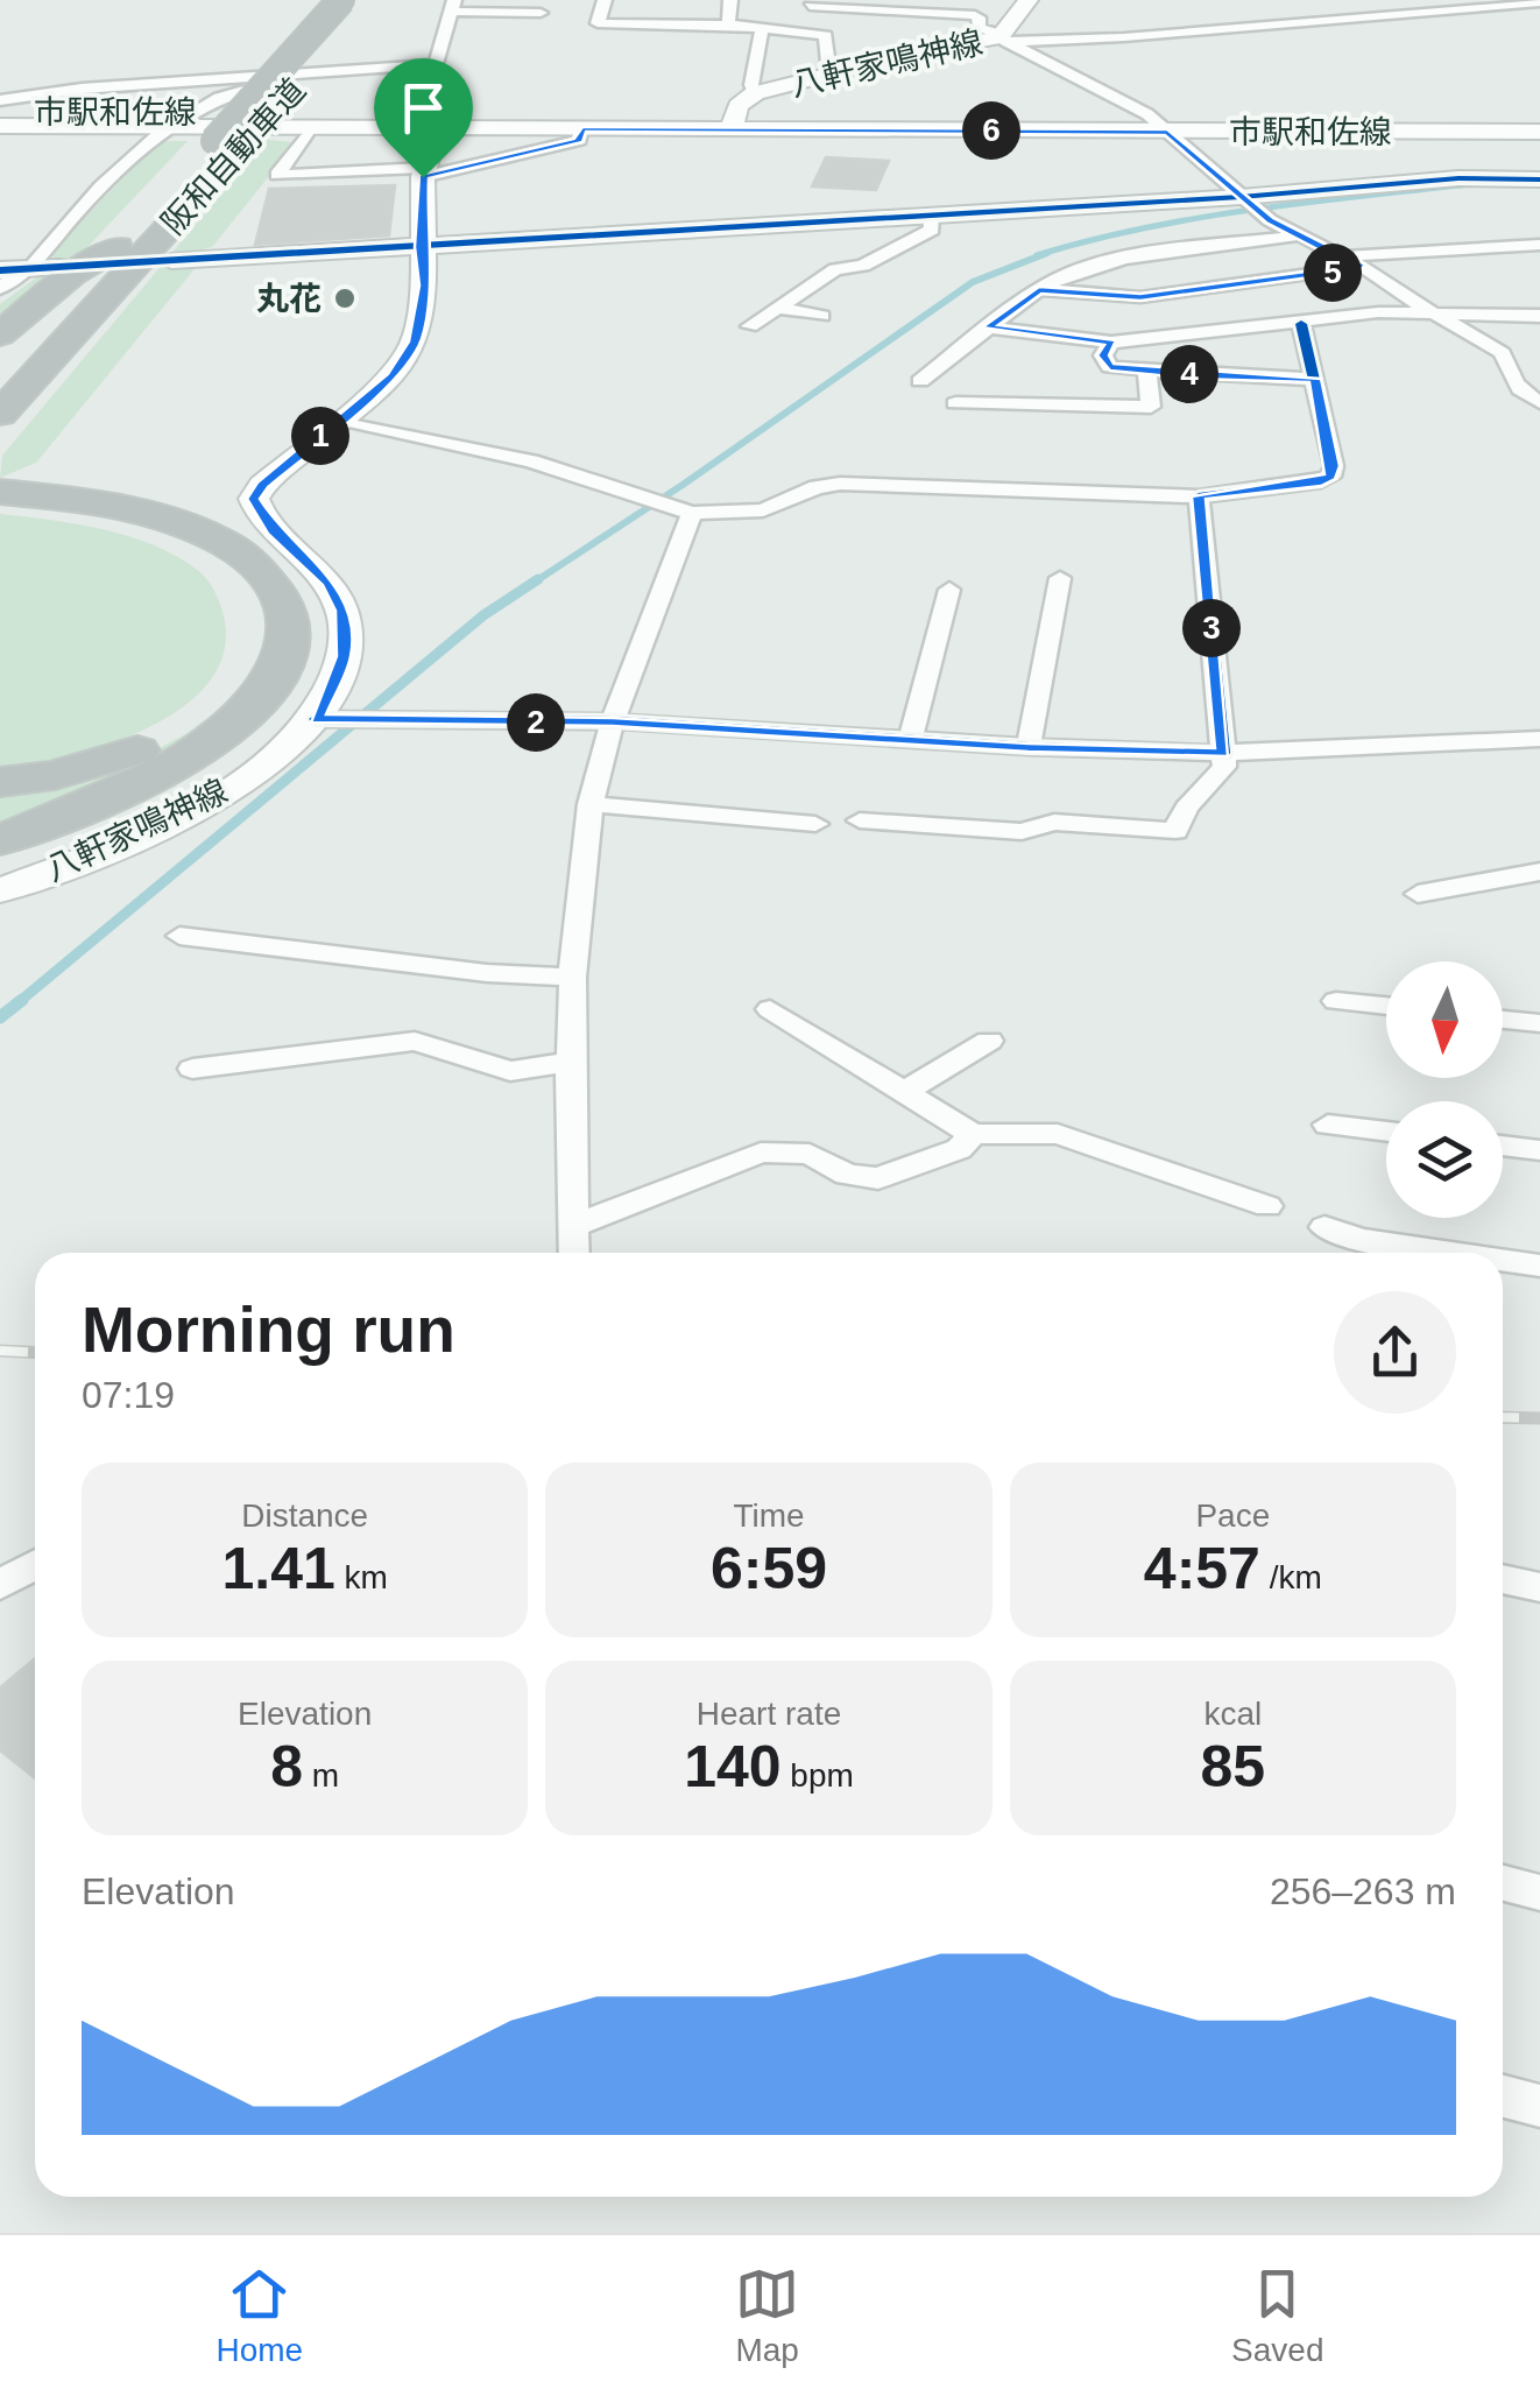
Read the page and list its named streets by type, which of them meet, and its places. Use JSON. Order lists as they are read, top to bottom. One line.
{"streets":{"highway":["阪和自動車道"],"street":["八軒家鳴神線","市駅和佐線"]},"crossings":[["八軒家鳴神線","市駅和佐線"]],"places":["丸花"],"north":"bottom","page":{"pins":["6","5","4","1","3","2"],"heading":["Morning run","07:19"],"stats":[["Distance","1.41 km"],["Time","6:59"],["Pace","4:57 /km"],["Elevation","8 m"],["Heart rate","140 bpm"],["kcal","85"]],"chart":["Elevation","256–263 m"],"tabs":["Home","Map","Saved"]}}
